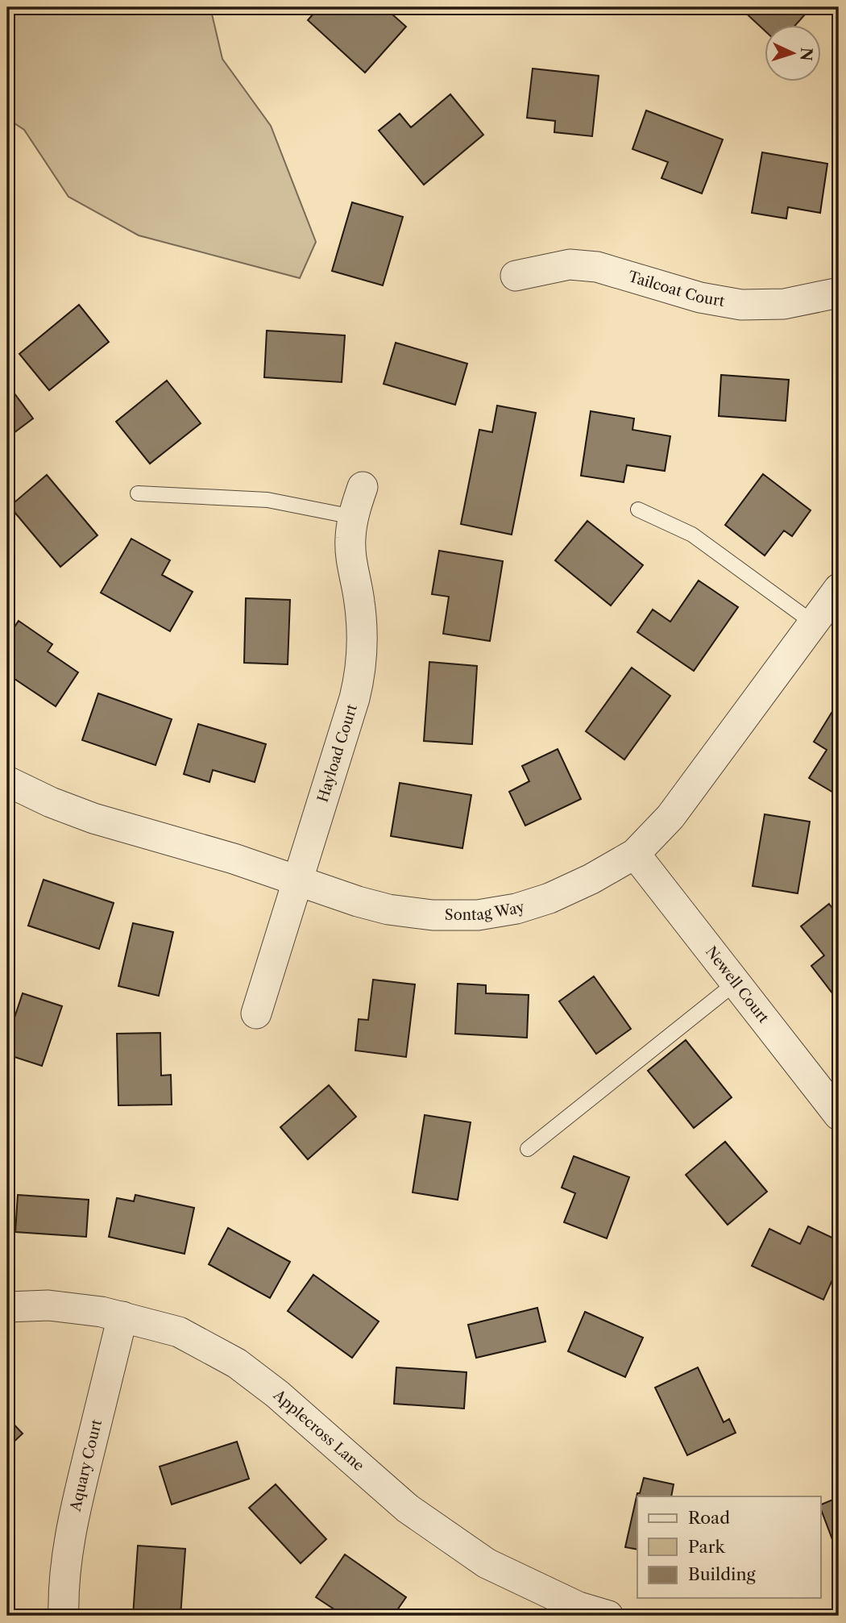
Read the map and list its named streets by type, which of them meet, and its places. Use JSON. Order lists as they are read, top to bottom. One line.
{"streets":{"street":["Tailcoat Court","Hayload Court","Sontag Way","Newell Court","Applecross Lane","Aquary Court"]},"crossings":[["Hayload Court","Sontag Way"],["Sontag Way","Newell Court"],["Applecross Lane","Aquary Court"]],"legend":["Road","Park","Building"],"north":"right"}
